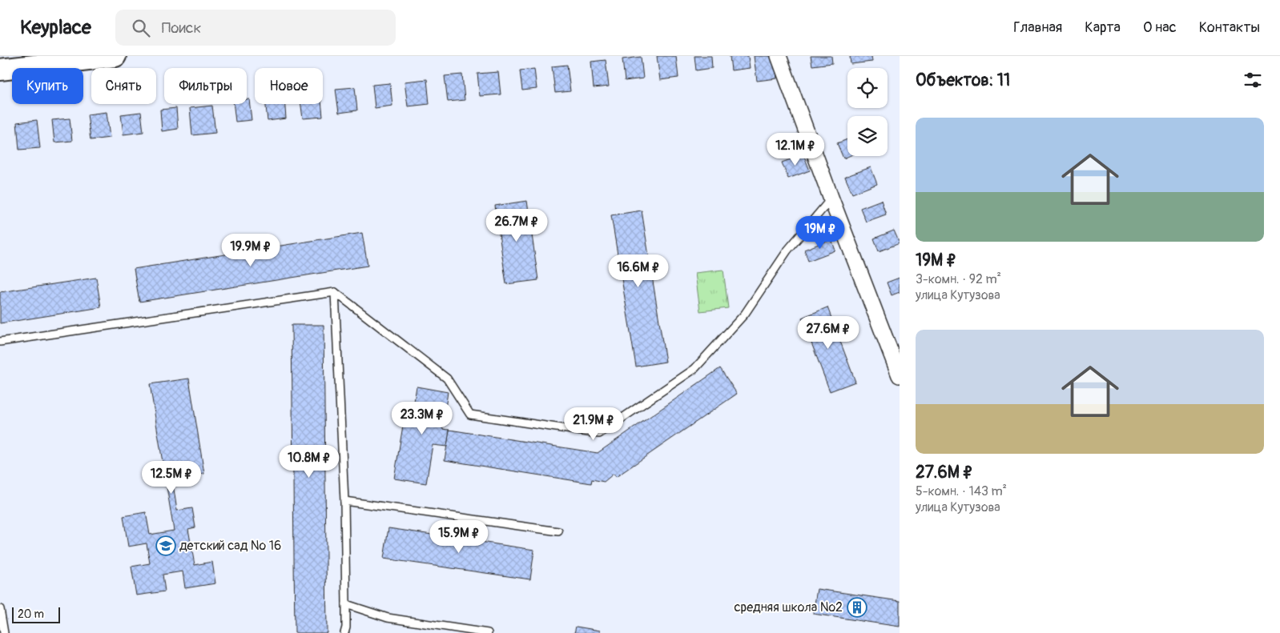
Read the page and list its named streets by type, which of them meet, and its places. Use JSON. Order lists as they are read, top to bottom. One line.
{"places":{"school or university":["детский сад № 16"],"building":["средняя школа №2"]},"scale_bar":"20 m","page":{"header":"Keyplace","search":"Поиск","nav":["Главная","Карта","О нас","Контакты"],"heading":"Объектов: 11","chip":["Купить","Снять","Фильтры","Новое"],"list":[{"name":"19M ₽","note":"3-комн. · 92 m² · улица Кутузова"},{"name":"27.6M ₽","note":"5-комн. · 143 m² · улица Кутузова"}],"price":["12.1M ₽","26.7M ₽","19M ₽","19.9M ₽","16.6M ₽","27.6M ₽","23.3M ₽","21.9M ₽","10.8M ₽","12.5M ₽","15.9M ₽"],"scale":"20 m"}}
